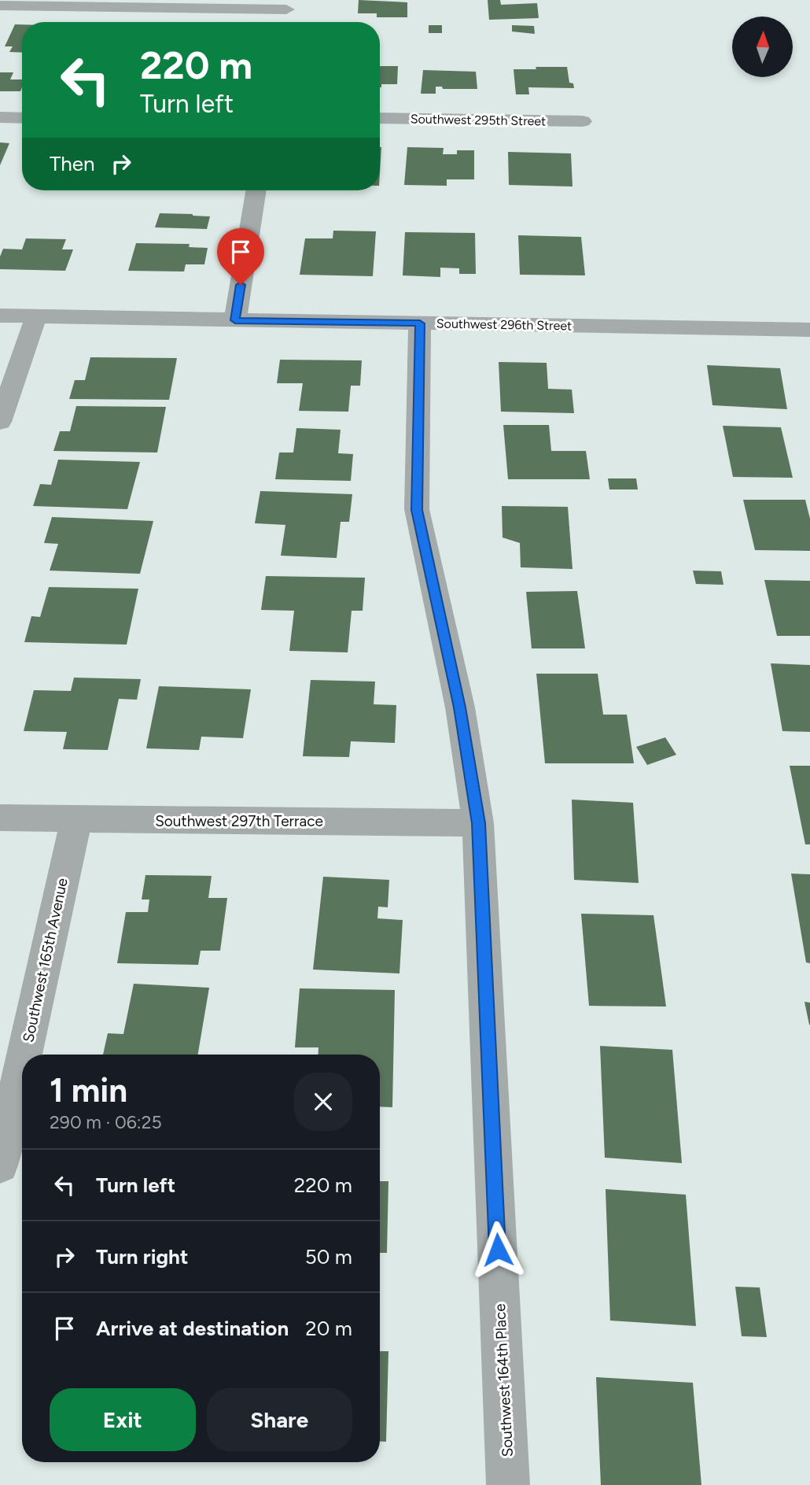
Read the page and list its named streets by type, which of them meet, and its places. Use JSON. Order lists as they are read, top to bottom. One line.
{"streets":{"street":["Southwest 295th Street","Southwest 296th Street","Southwest 297th Terrace","Southwest 165th Avenue","Southwest 164th Place"]},"crossings":[["Southwest 296th Street","Southwest 164th Place"],["Southwest 297th Terrace","Southwest 165th Avenue"],["Southwest 297th Terrace","Southwest 164th Place"]],"north":"top","page":{"turn":["220 m","Turn left"],"then":"Then","heading":["1 min","290 m · 06:25"],"list":[{"name":"Turn left","value":"220 m"},{"name":"Turn right","value":"50 m"},{"name":"Arrive at destination","value":"20 m"}],"buttons":["Exit","Share"]}}
